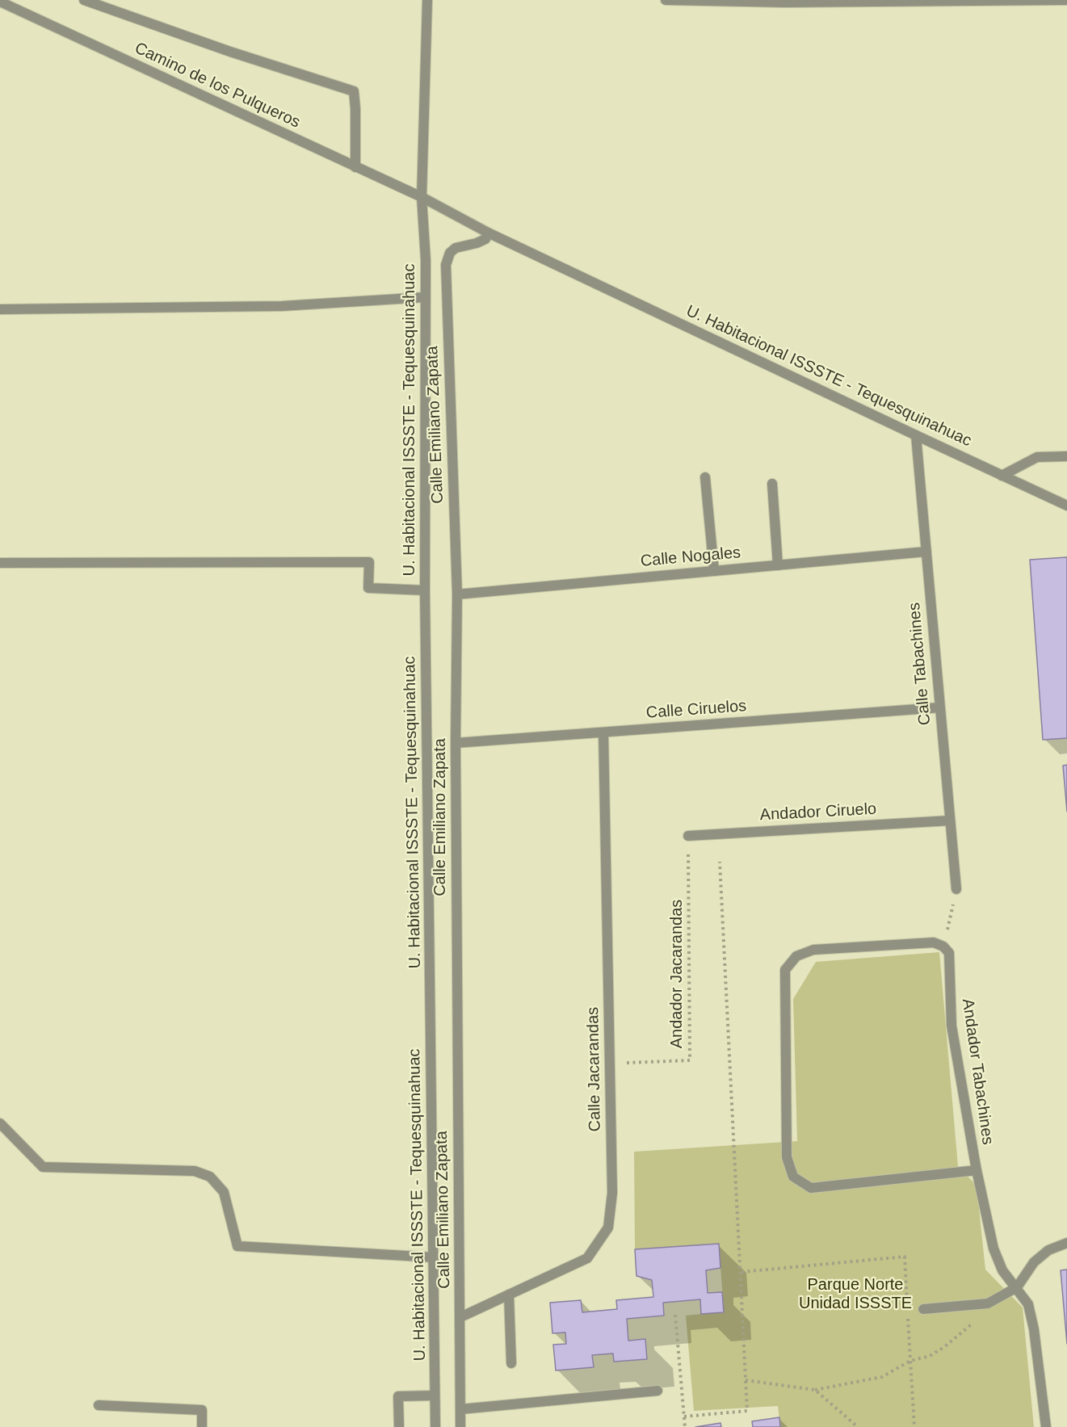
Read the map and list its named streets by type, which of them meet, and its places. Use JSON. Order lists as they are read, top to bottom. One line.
{"streets":{"street":["Camino de los Pulqueros","U. Habitacional ISSSTE - Tequesquinahuac","Calle Emiliano Zapata","Calle Nogales","Calle Tabachines","Calle Ciruelos","Andador Ciruelo","Calle Jacarandas","Andador Tabachines"],"path":["Andador Jacarandas"]},"crossings":[["Camino de los Pulqueros","U. Habitacional ISSSTE - Tequesquinahuac"],["U. Habitacional ISSSTE - Tequesquinahuac","Calle Emiliano Zapata"],["U. Habitacional ISSSTE - Tequesquinahuac","Calle Tabachines"],["Calle Emiliano Zapata","Calle Nogales"],["Calle Emiliano Zapata","Calle Ciruelos"],["Calle Emiliano Zapata","Calle Jacarandas"],["Calle Nogales","Calle Tabachines"],["Calle Tabachines","Calle Ciruelos"],["Calle Tabachines","Andador Ciruelo"],["Calle Ciruelos","Calle Jacarandas"],["Andador Ciruelo","Andador Jacarandas"],["Andador Jacarandas","Calle Jacarandas"]],"parks":["Parque Norte Unidad ISSSTE"]}
